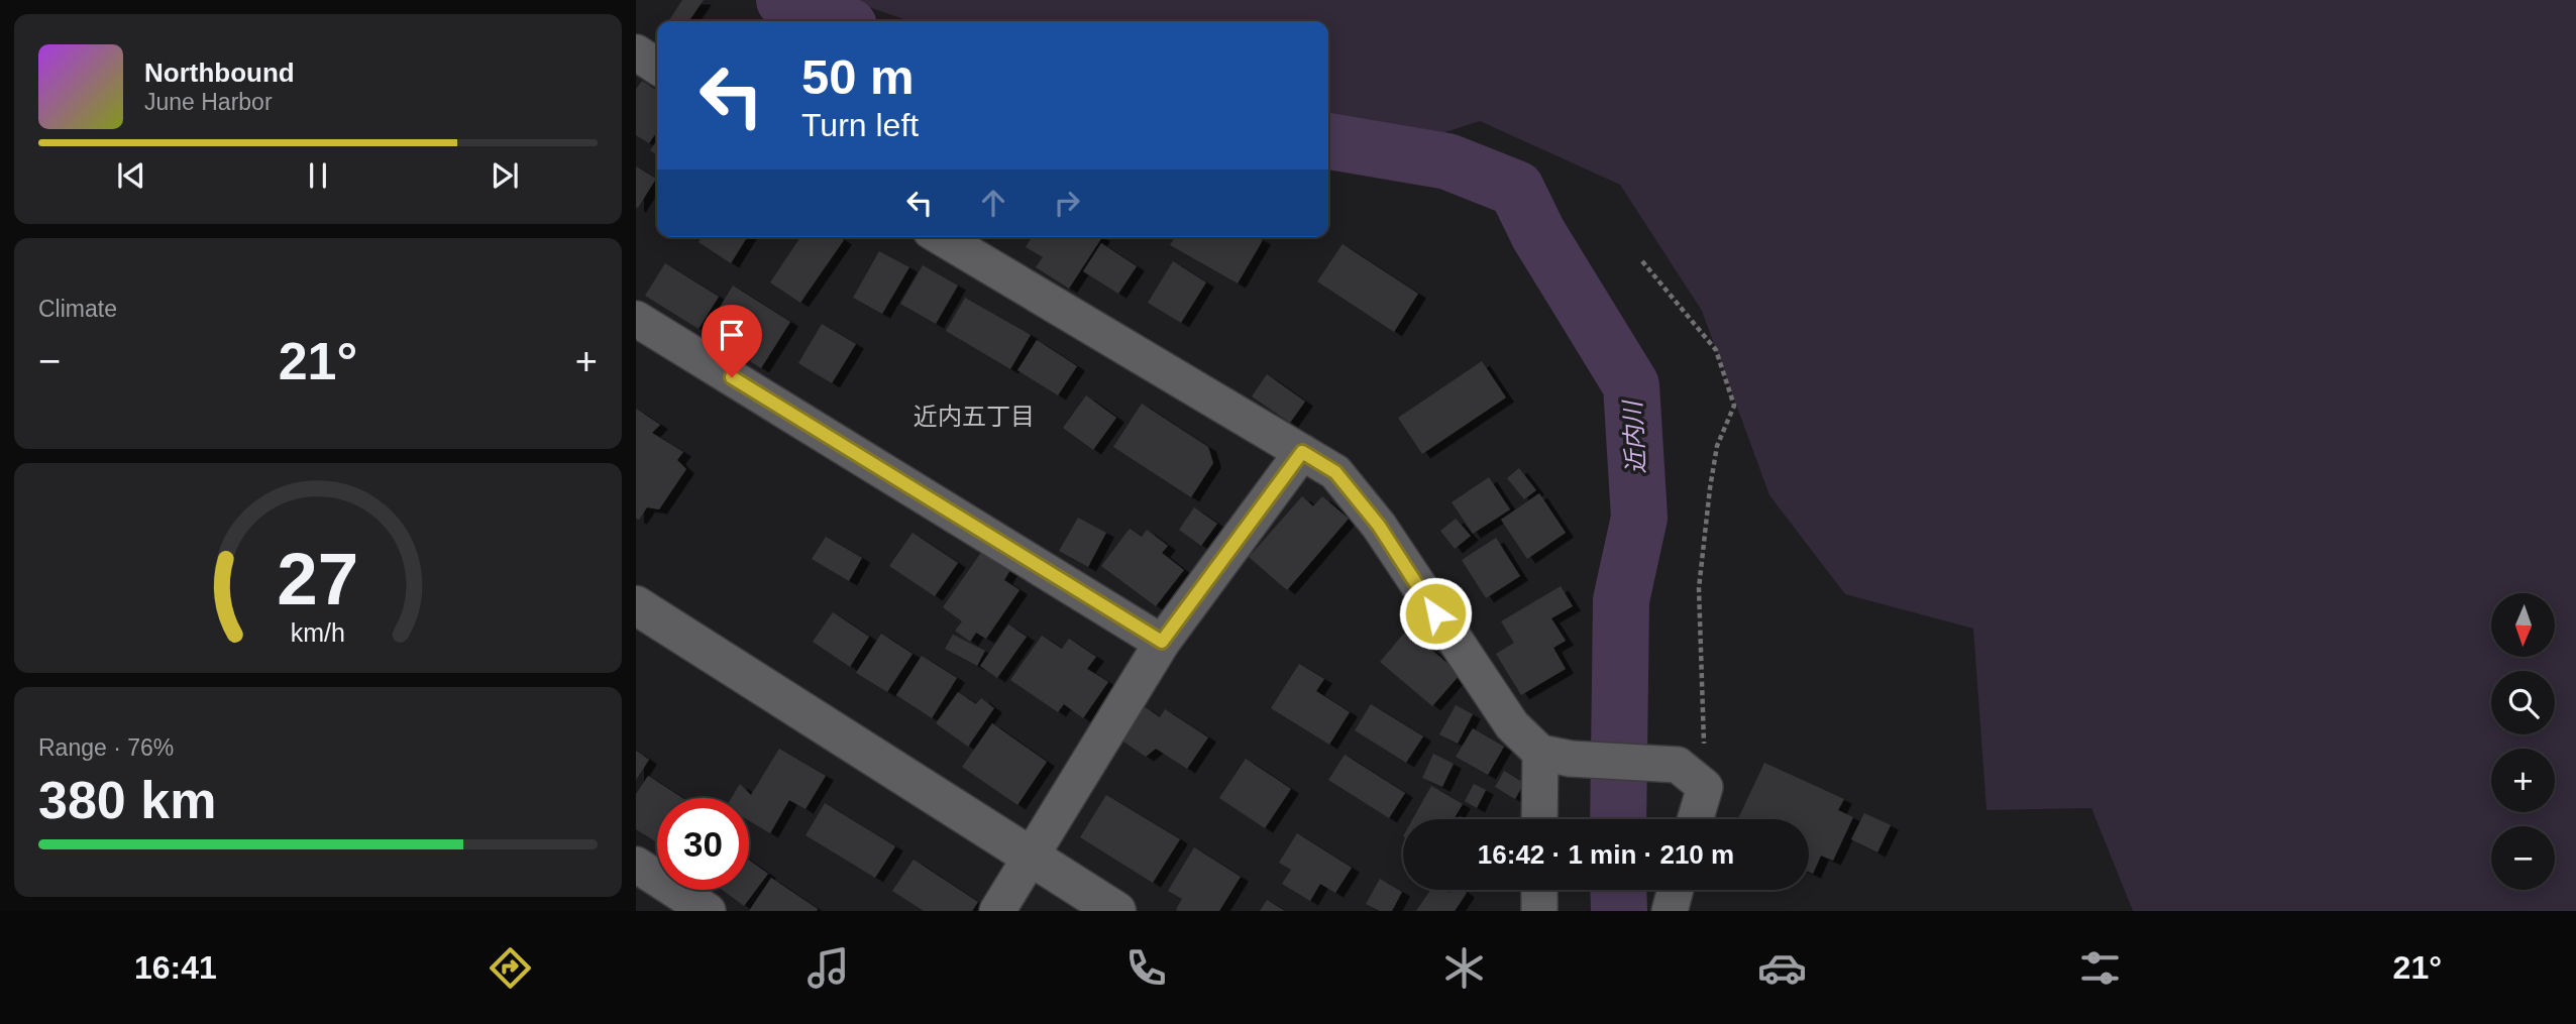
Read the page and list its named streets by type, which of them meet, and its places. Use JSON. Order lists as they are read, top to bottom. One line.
{"districts":["近内五丁目"],"water":["近内川"],"north":"bottom","page":{"turn":["50 m","Turn left"],"song":["Northbound","June Harbor"],"tile":["Climate",["Range · 76%","380 km"]],"heat":["−","21°","+"],"map_buttons":["+","−"],"limit":"30","trip":"16:42 · 1 min · 210 m","tabs":["16:41","21°"],"gauge":["27","km/h"]}}
